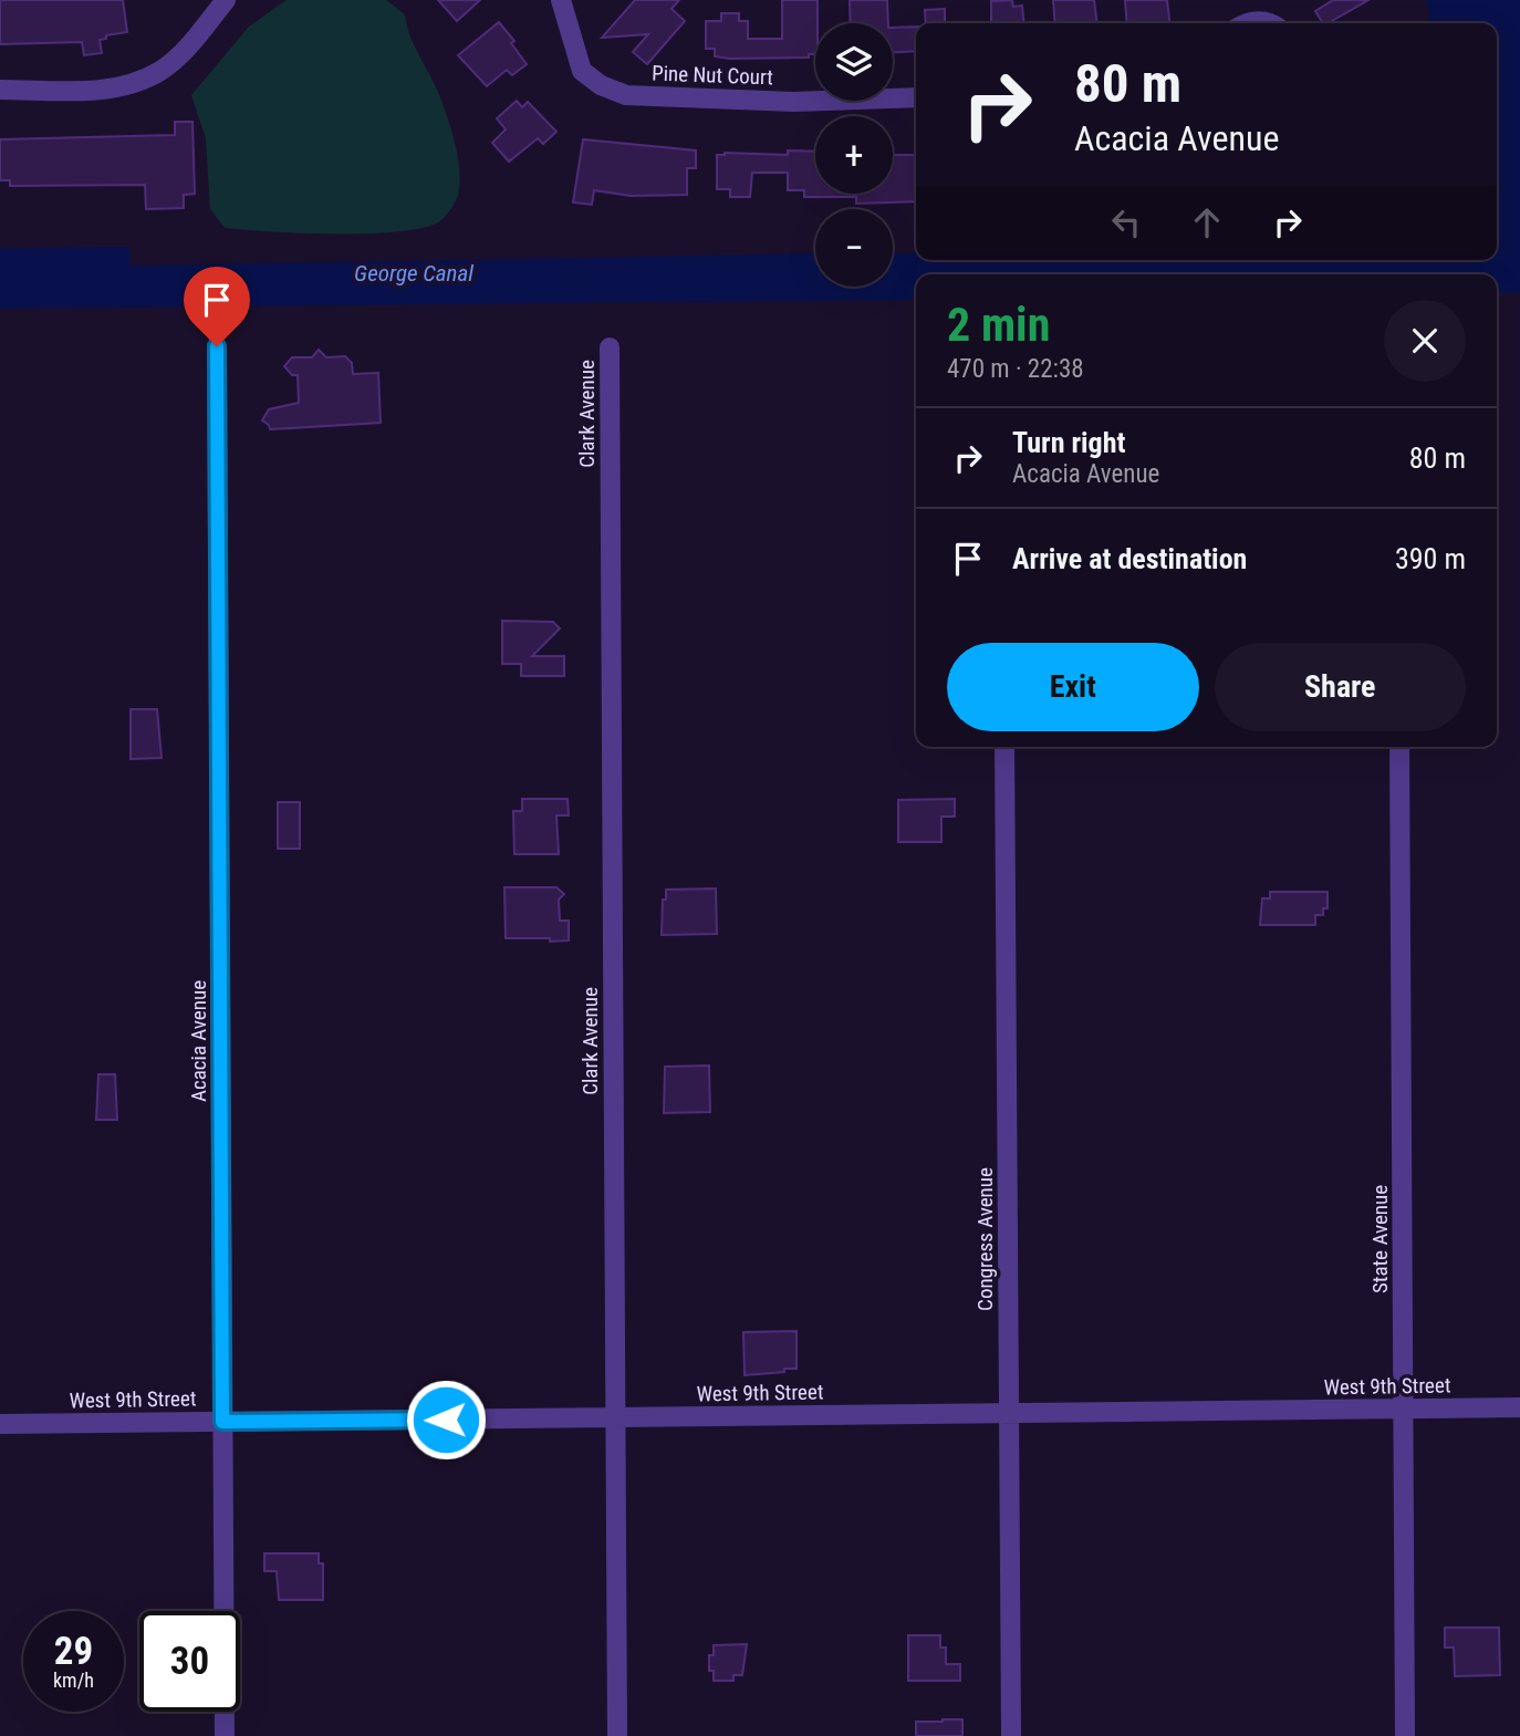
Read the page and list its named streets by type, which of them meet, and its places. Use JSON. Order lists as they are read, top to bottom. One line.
{"streets":{"street":["Pine Nut Court","Clark Avenue","Acacia Avenue","Congress Avenue","State Avenue","West 9th Street"]},"crossings":[["Clark Avenue","West 9th Street"],["Acacia Avenue","West 9th Street"],["Congress Avenue","West 9th Street"],["State Avenue","West 9th Street"]],"water":["George Canal"],"page":{"map_buttons":["+","−"],"turn":["80 m","Acacia Avenue"],"heading":["2 min","470 m · 22:38"],"list":[{"name":"Turn right","note":"Acacia Avenue","value":"80 m"},{"name":"Arrive at destination","value":"390 m"}],"buttons":["Exit","Share"],"speed":"29 km/h","limit":"30"}}
